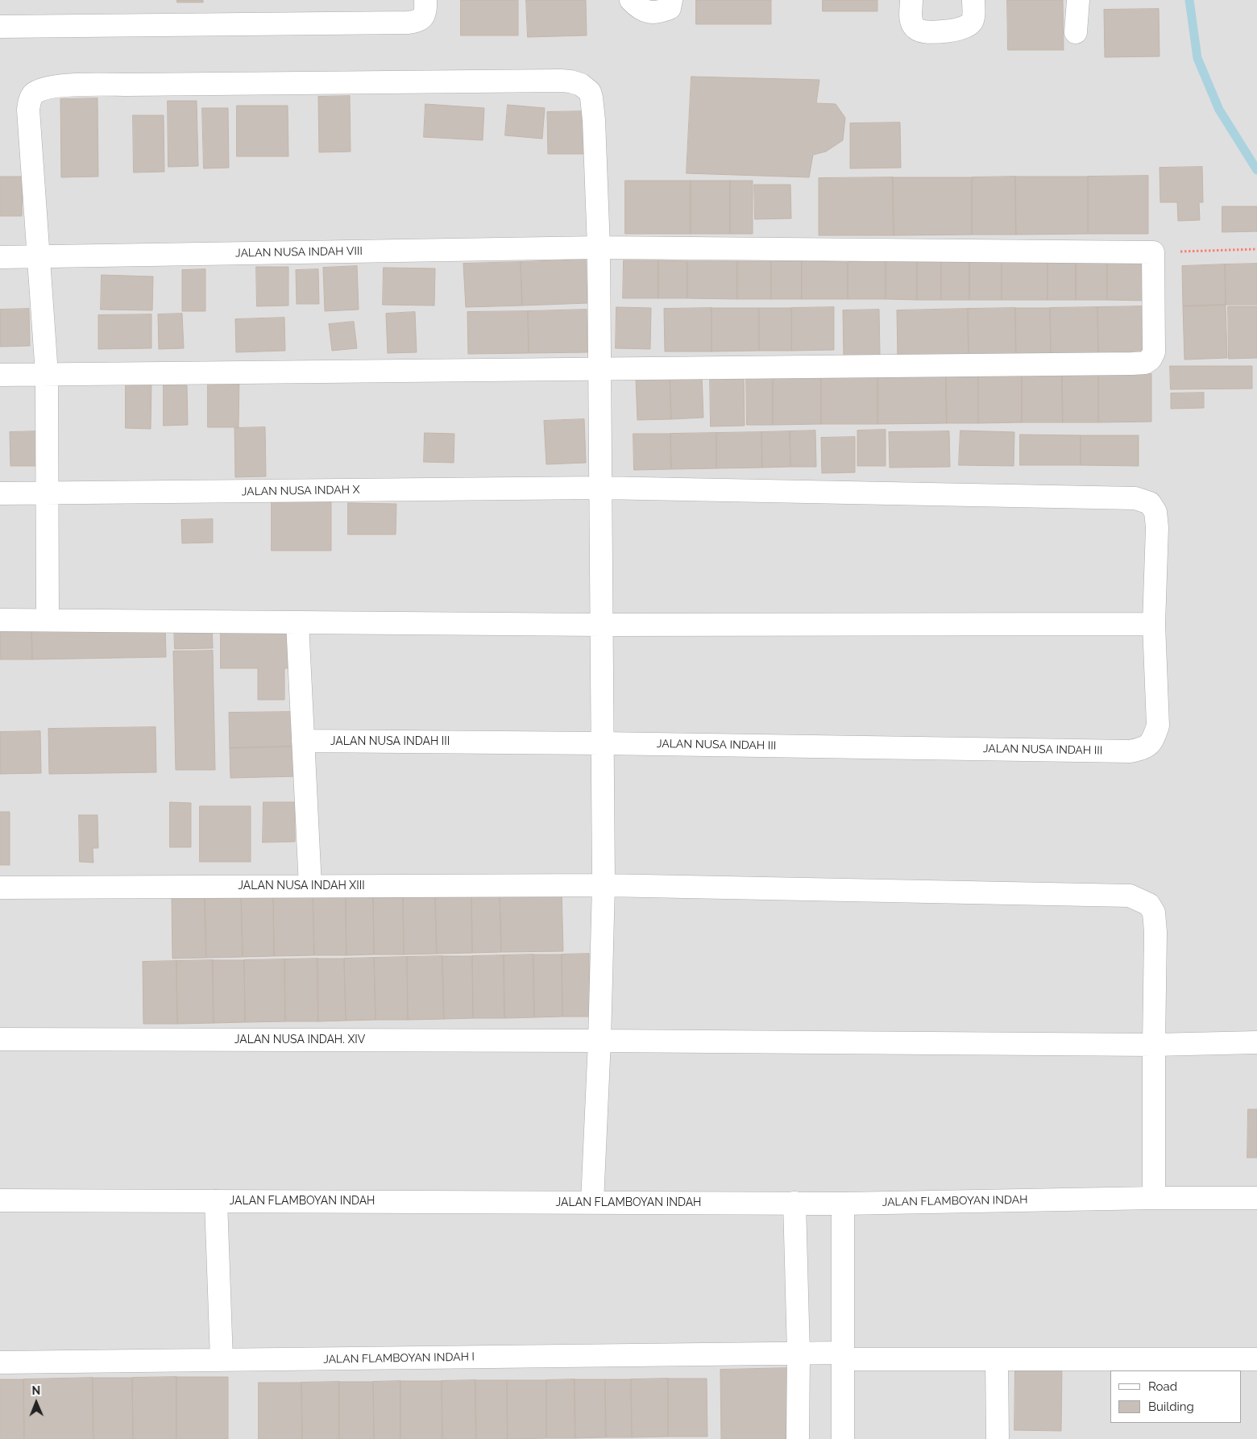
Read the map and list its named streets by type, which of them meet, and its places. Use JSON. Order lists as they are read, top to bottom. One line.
{"streets":{"street":["JALAN NUSA INDAH VIII","JALAN NUSA INDAH X","JALAN NUSA INDAH III","JALAN NUSA INDAH XIII","JALAN NUSA INDAH. XIV","JALAN FLAMBOYAN INDAH","JALAN FLAMBOYAN INDAH I"]},"crossings":[["JALAN NUSA INDAH X","JALAN NUSA INDAH III"],["JALAN NUSA INDAH XIII","JALAN NUSA INDAH. XIV"],["JALAN NUSA INDAH XIII","JALAN FLAMBOYAN INDAH"]],"legend":["Road","Building"],"north":"top"}
